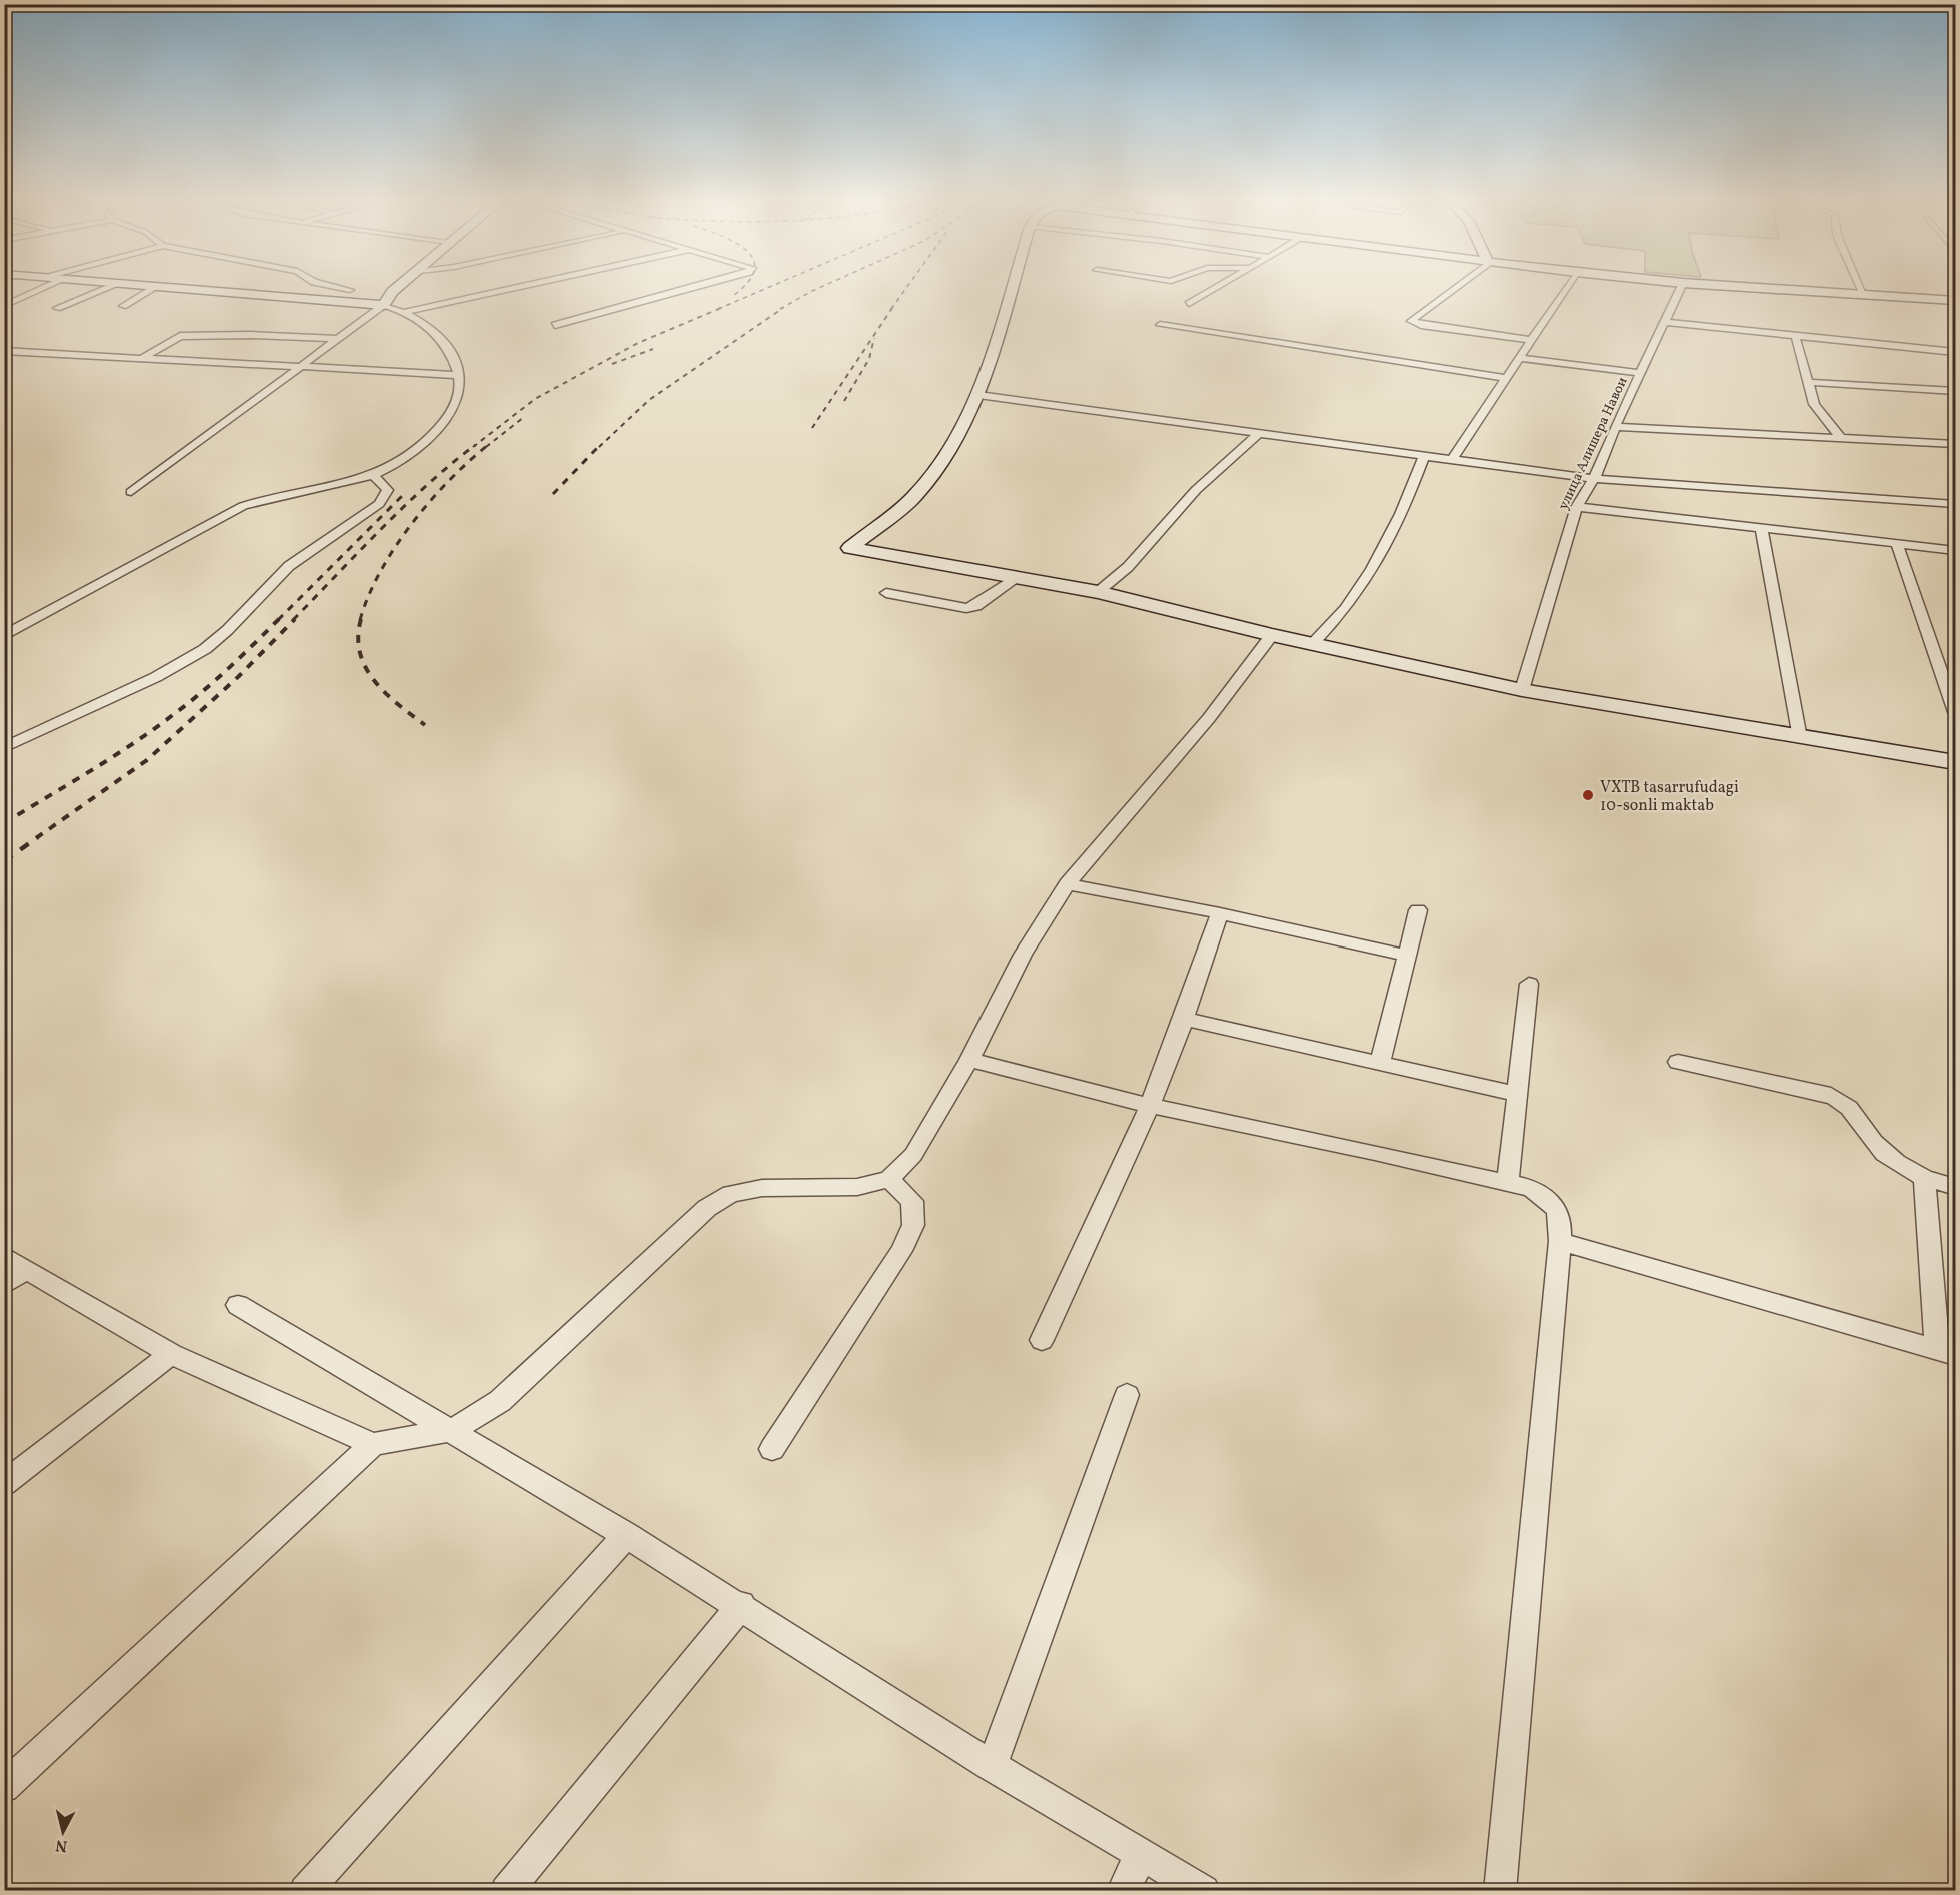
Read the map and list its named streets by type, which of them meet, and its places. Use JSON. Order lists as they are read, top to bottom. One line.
{"streets":{"street":["улица Алишера Навои"]},"places":["VXTB tasarrufudagi 10-sonli maktab"],"north":"bottom"}
